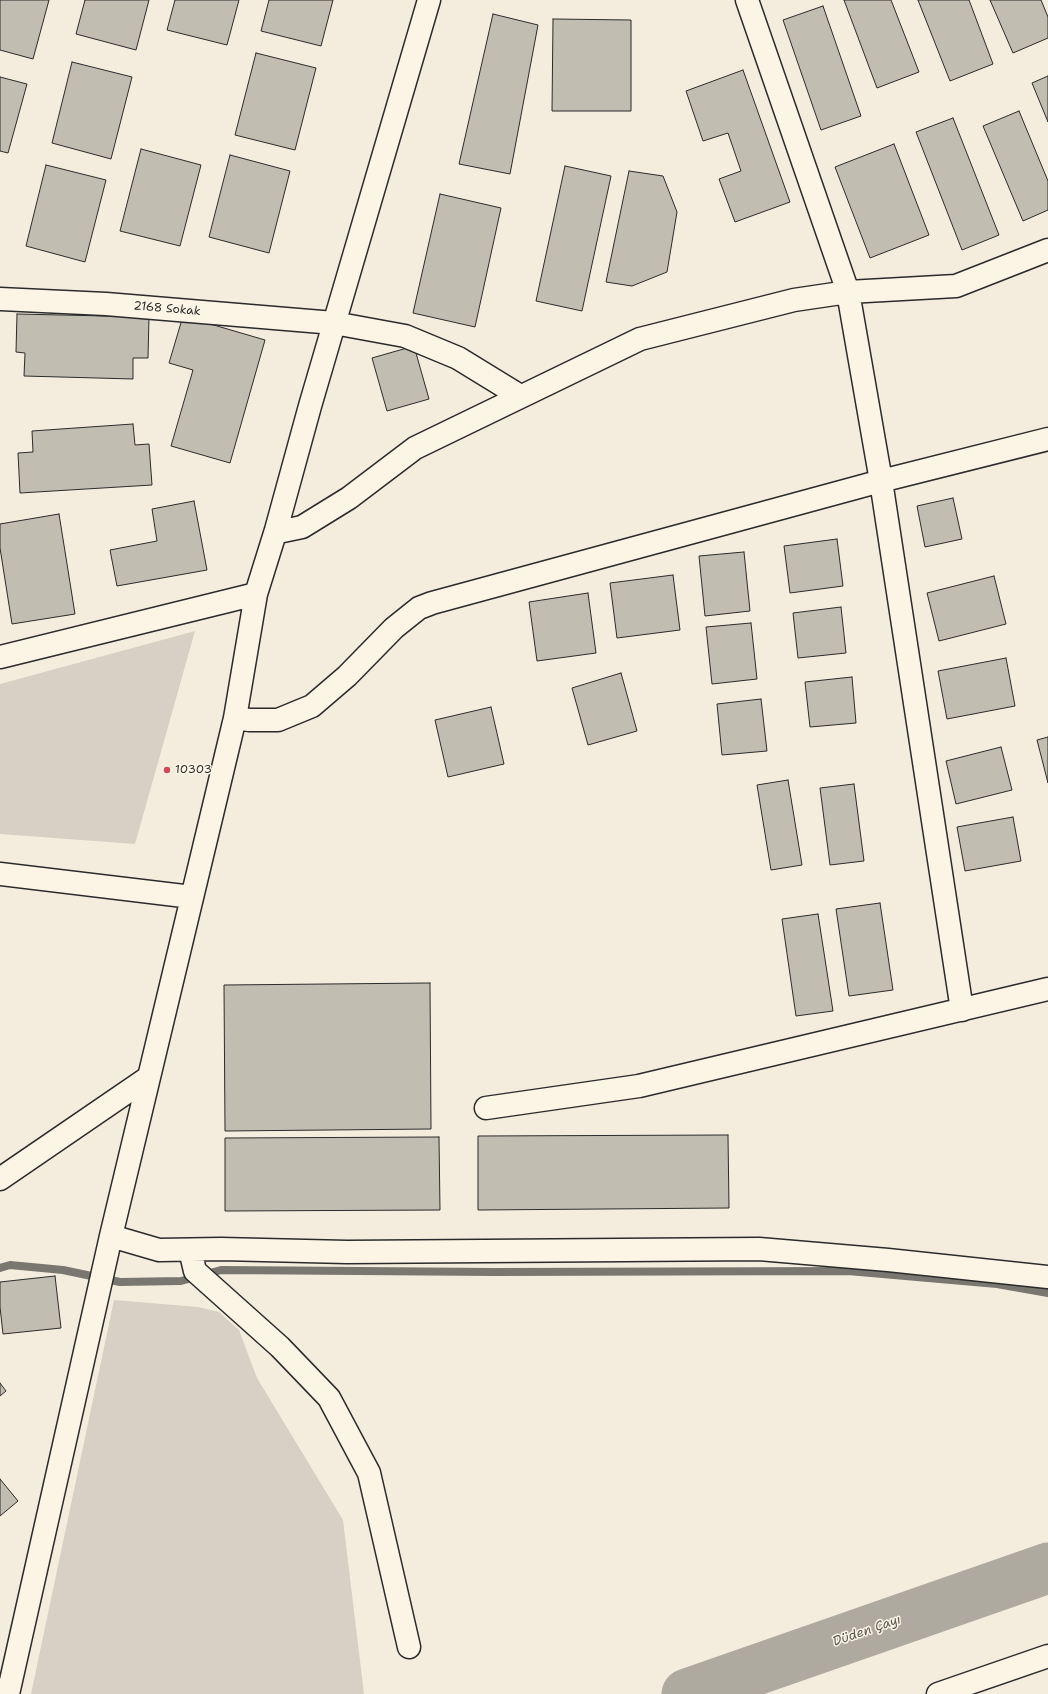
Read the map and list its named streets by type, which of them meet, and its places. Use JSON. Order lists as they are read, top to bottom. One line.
{"streets":{"street":["2168 Sokak"]},"water":["Düden Çayı"],"places":["10303"]}
